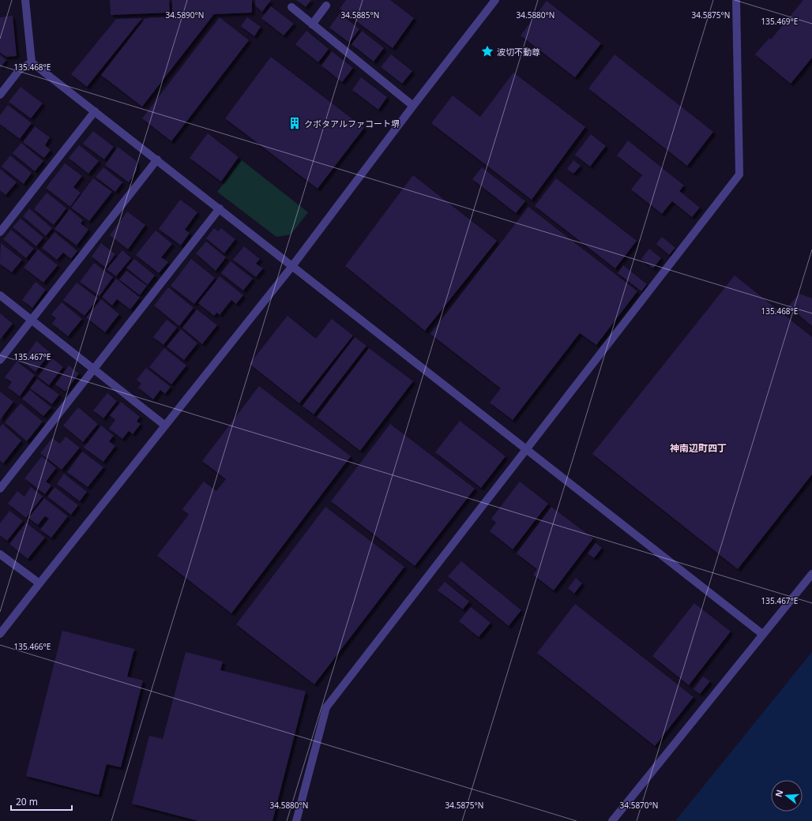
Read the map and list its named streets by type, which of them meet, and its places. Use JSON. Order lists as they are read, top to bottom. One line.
{"districts":["神南辺町四丁"],"places":{"place":["波切不動尊"],"building":["クボタアルファコート堺"]},"scale_bar":"20 m","north":"left","coordinates":["34.5890°N","34.5885°N","34.5880°N","34.5875°N","135.469°E","135.468°E","135.467°E","135.466°E","34.5870°N"]}
